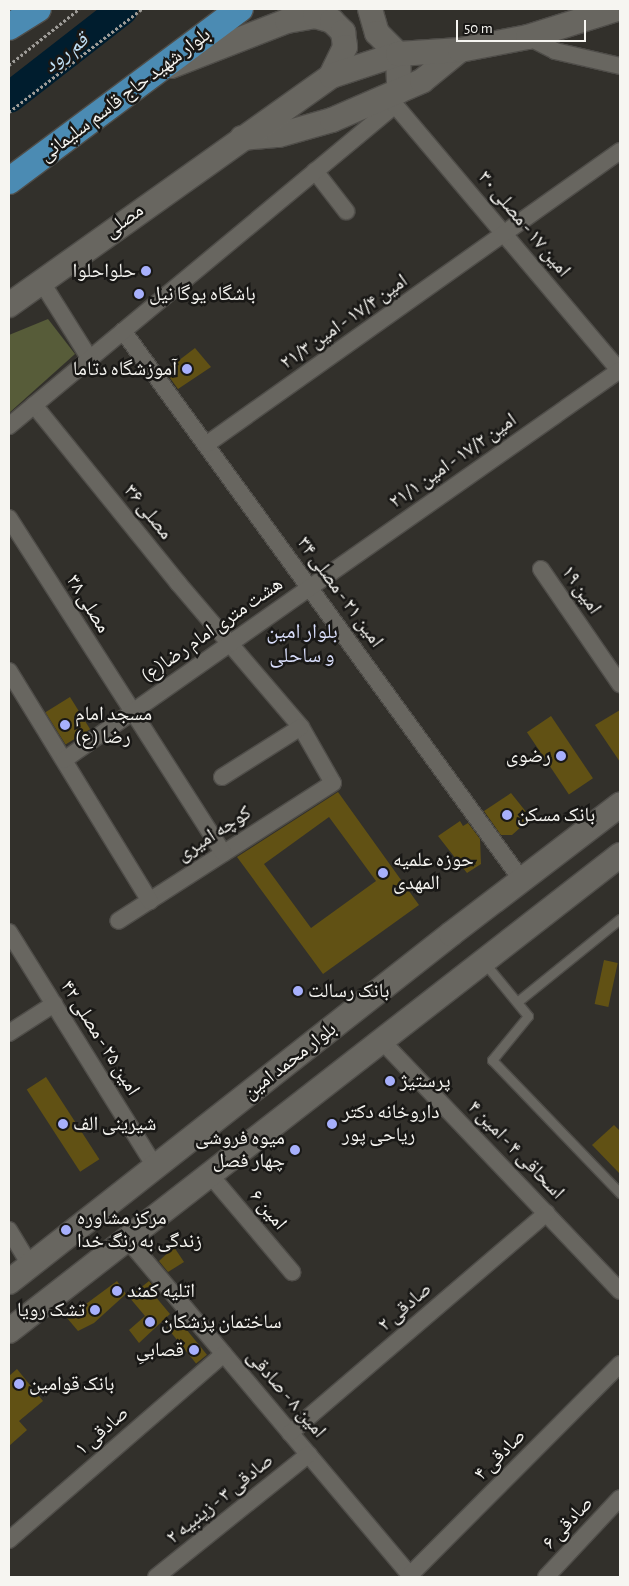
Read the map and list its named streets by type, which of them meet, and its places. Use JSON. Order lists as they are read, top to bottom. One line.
{"streets":{"main road":["بلوار شهید حاج قاسم سلیمانی","مصلی","بلوار محمد امین"],"street":["امین ۱۷ - مصلی ۳۰","امین ۱۷/۴ - امین ۲۱/۳","امین ۱۷/۲ - امین ۲۱/۱","مصلی ۳۶","امین ۱۹","امین ۲۱ - مصلی ۳۴","مصلی ۳۸","هشت متری امام رضا(ع)","کوچه امیری","امین ۲۵ - مصلی ۴۲","اسحاقی ۴ - امین ۴","امین ۶","صادقی ۲","امین ۸ - صادقی","صادقی ۱","صادقی ۴","صادقی ۳ - زینبیه ۲","صادقی ۶"]},"crossings":[["امین ۱۷ - مصلی ۳۰","امین ۱۷/۴ - امین ۲۱/۳"],["امین ۱۷ - مصلی ۳۰","امین ۱۷/۲ - امین ۲۱/۱"],["امین ۱۷/۴ - امین ۲۱/۳","امین ۲۱ - مصلی ۳۴"],["امین ۱۷/۲ - امین ۲۱/۱","امین ۲۱ - مصلی ۳۴"],["امین ۱۷/۲ - امین ۲۱/۱","هشت متری امام رضا(ع)"],["مصلی ۳۶","هشت متری امام رضا(ع)"],["مصلی ۳۶","کوچه امیری"],["امین ۲۱ - مصلی ۳۴","هشت متری امام رضا(ع)"],["امین ۲۱ - مصلی ۳۴","بلوار محمد امین"],["مصلی ۳۸","هشت متری امام رضا(ع)"],["مصلی ۳۸","کوچه امیری"],["امین ۲۵ - مصلی ۴۲","بلوار محمد امین"],["بلوار محمد امین","اسحاقی ۴ - امین ۴"],["بلوار محمد امین","امین ۶"],["بلوار محمد امین","امین ۸ - صادقی"],["اسحاقی ۴ - امین ۴","صادقی ۲"],["صادقی ۲","امین ۸ - صادقی"],["امین ۸ - صادقی","صادقی ۱"],["امین ۸ - صادقی","صادقی ۴"],["امین ۸ - صادقی","صادقی ۳ - زینبیه ۲"]],"districts":["بلوار امین و ساحلی"],"water":["قم رود"],"places":["حلواحلوا","باشگاه یوگا نیل","آموزشگاه دتاما","مسجد امام رضا (ع)","رضوی","بانک مسکن","حوزه علمیه المهدی","بانک رسالت","پرستیژ","شیرینی الف","داروخانه دکتر ریاحی پور","میوه فروشی چهار فصل","مرکز مشاوره زندگی به رنگ خدا","اتلیه کمند","تشک رویا","ساختمان پزشکان","قصابیِ","بانک قوامین"],"scale_bar":"50 m"}
